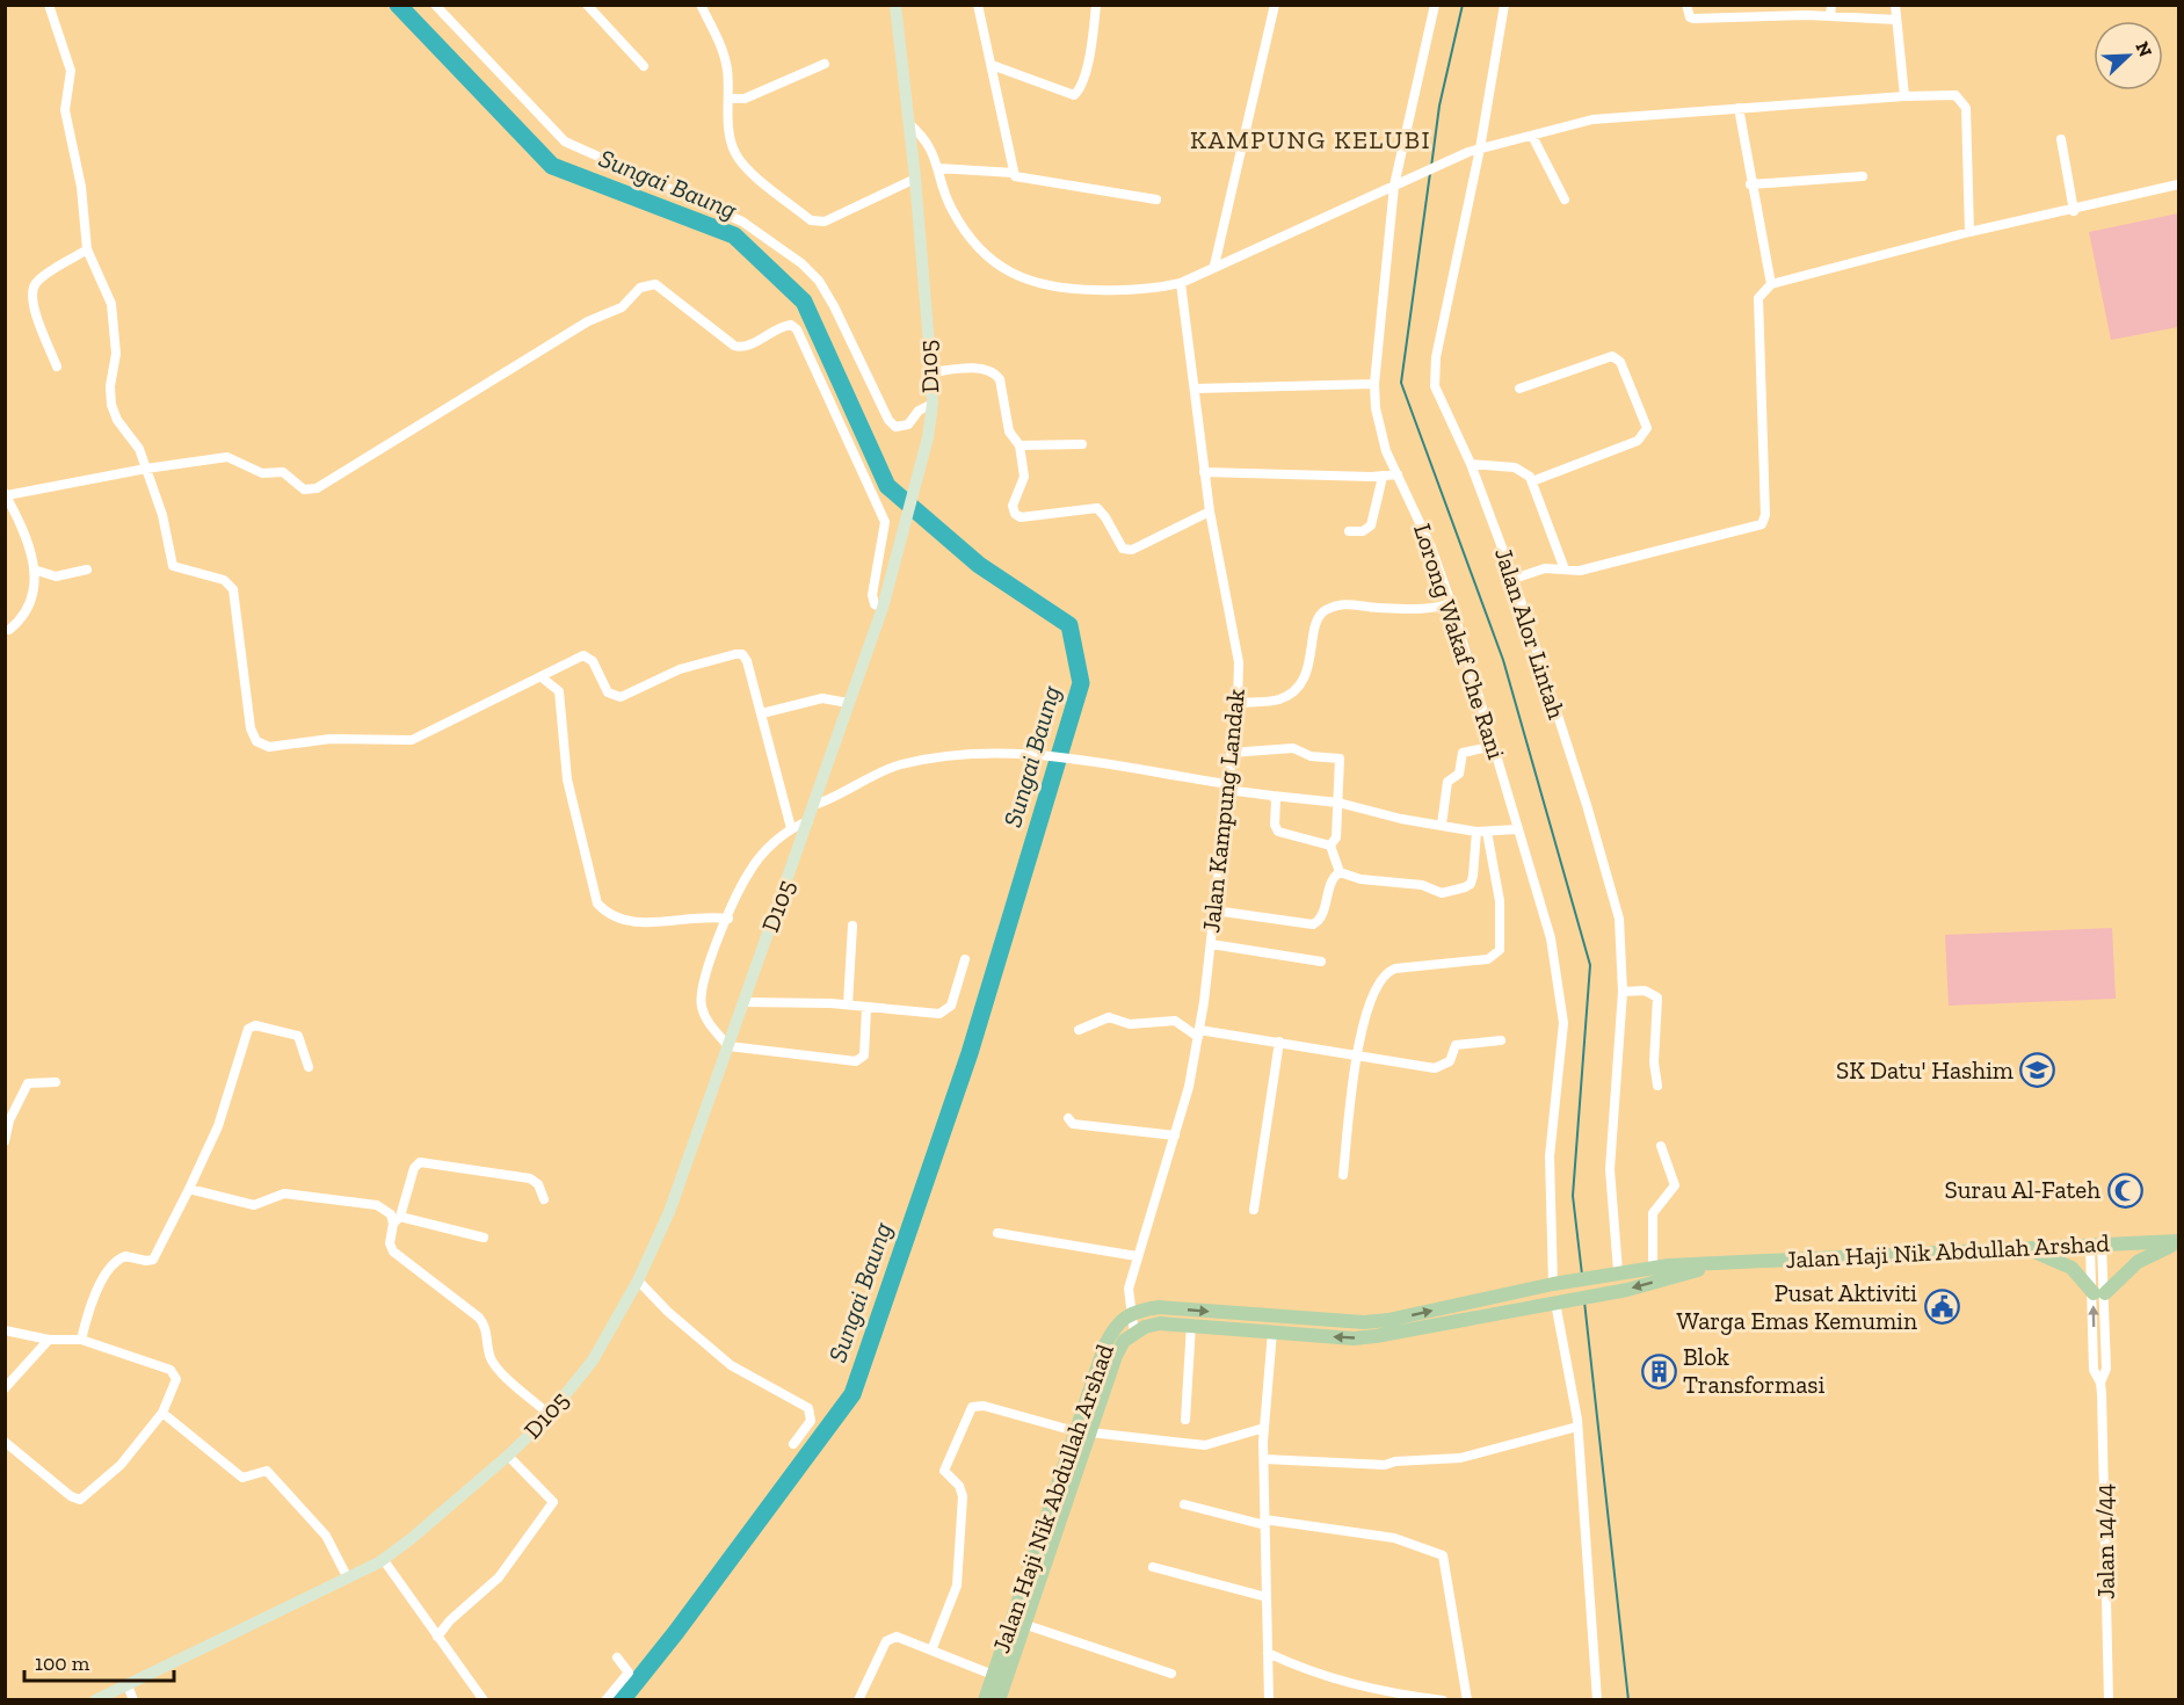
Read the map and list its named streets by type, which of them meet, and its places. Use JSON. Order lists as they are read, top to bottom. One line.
{"streets":{"main road":["Jalan Haji Nik Abdullah Arshad"],"street":["D105","Jalan Alor Lintah","Lorong Wakaf Che Rani","Jalan Kampung Landak","Jalan 14/44"]},"crossings":[["Jalan Alor Lintah","Jalan Haji Nik Abdullah Arshad"],["Lorong Wakaf Che Rani","Jalan Haji Nik Abdullah Arshad"],["Jalan Kampung Landak","Jalan Haji Nik Abdullah Arshad"],["Jalan Haji Nik Abdullah Arshad","Jalan 14/44"]],"districts":["KAMPUNG KELUBI"],"water":["Sungai Baung"],"places":{"school or university":["SK Datu' Hashim"],"mosque":["Surau Al-Fateh"],"public building":["Pusat Aktiviti Warga Emas Kemumin"],"building":["Blok Transformasi"]},"scale_bar":"100 m","north":"top right"}
